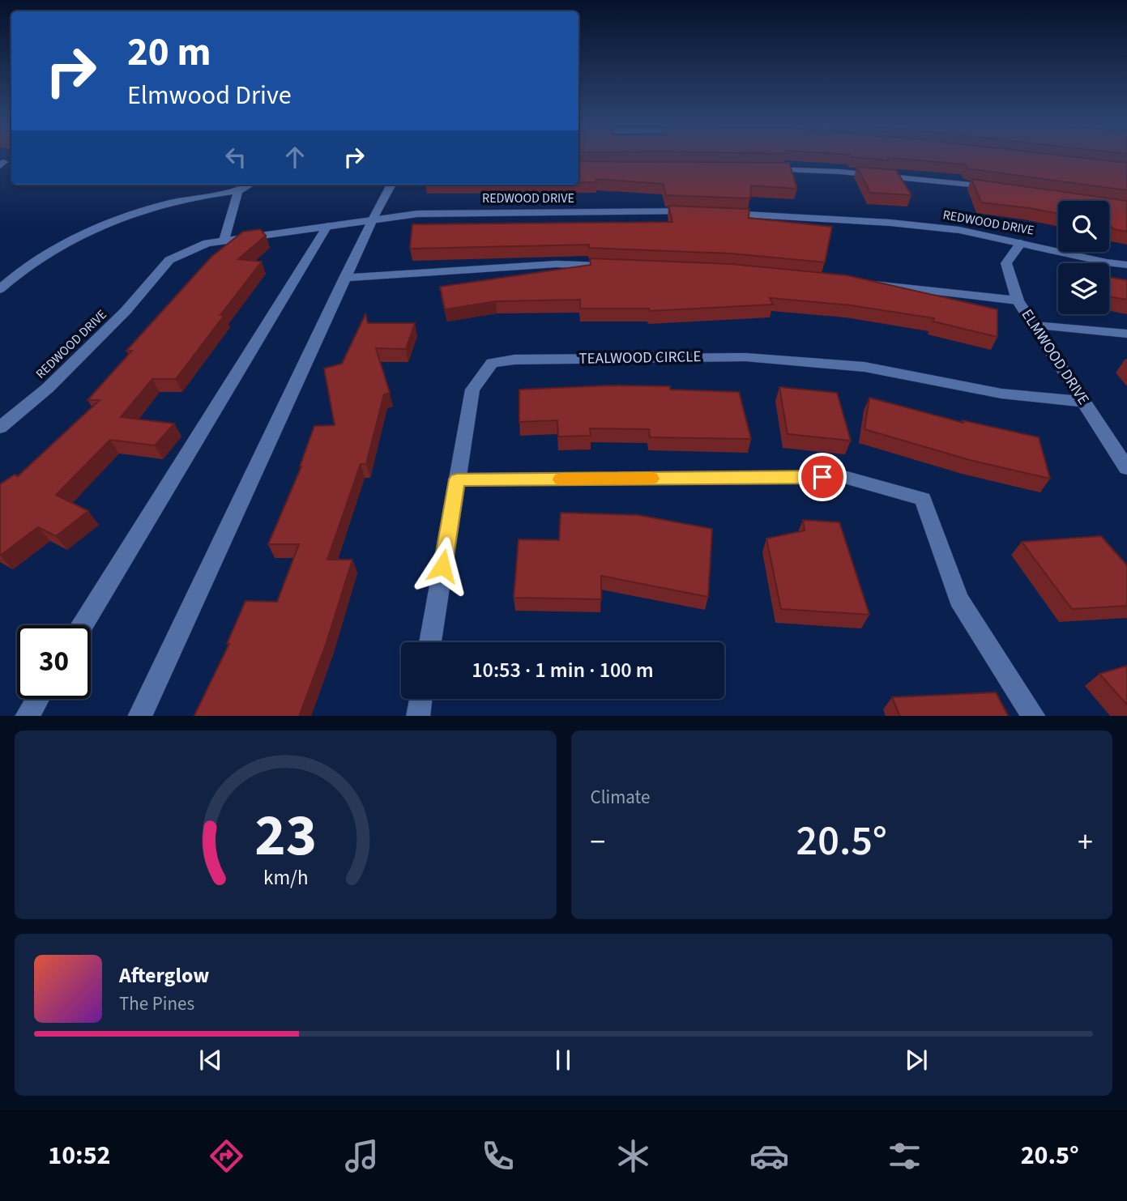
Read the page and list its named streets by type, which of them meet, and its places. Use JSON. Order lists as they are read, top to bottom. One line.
{"streets":{"street":["REDWOOD DRIVE","ELMWOOD DRIVE","TEALWOOD CIRCLE"]},"crossings":[["REDWOOD DRIVE","ELMWOOD DRIVE"],["ELMWOOD DRIVE","TEALWOOD CIRCLE"]],"page":{"turn":["20 m","Elmwood Drive"],"limit":"30","trip":"10:53 · 1 min · 100 m","tile":"Climate","heat":["−","20.5°","+"],"song":["Afterglow","The Pines"],"tabs":["10:52","20.5°"],"gauge":["23","km/h"]}}
